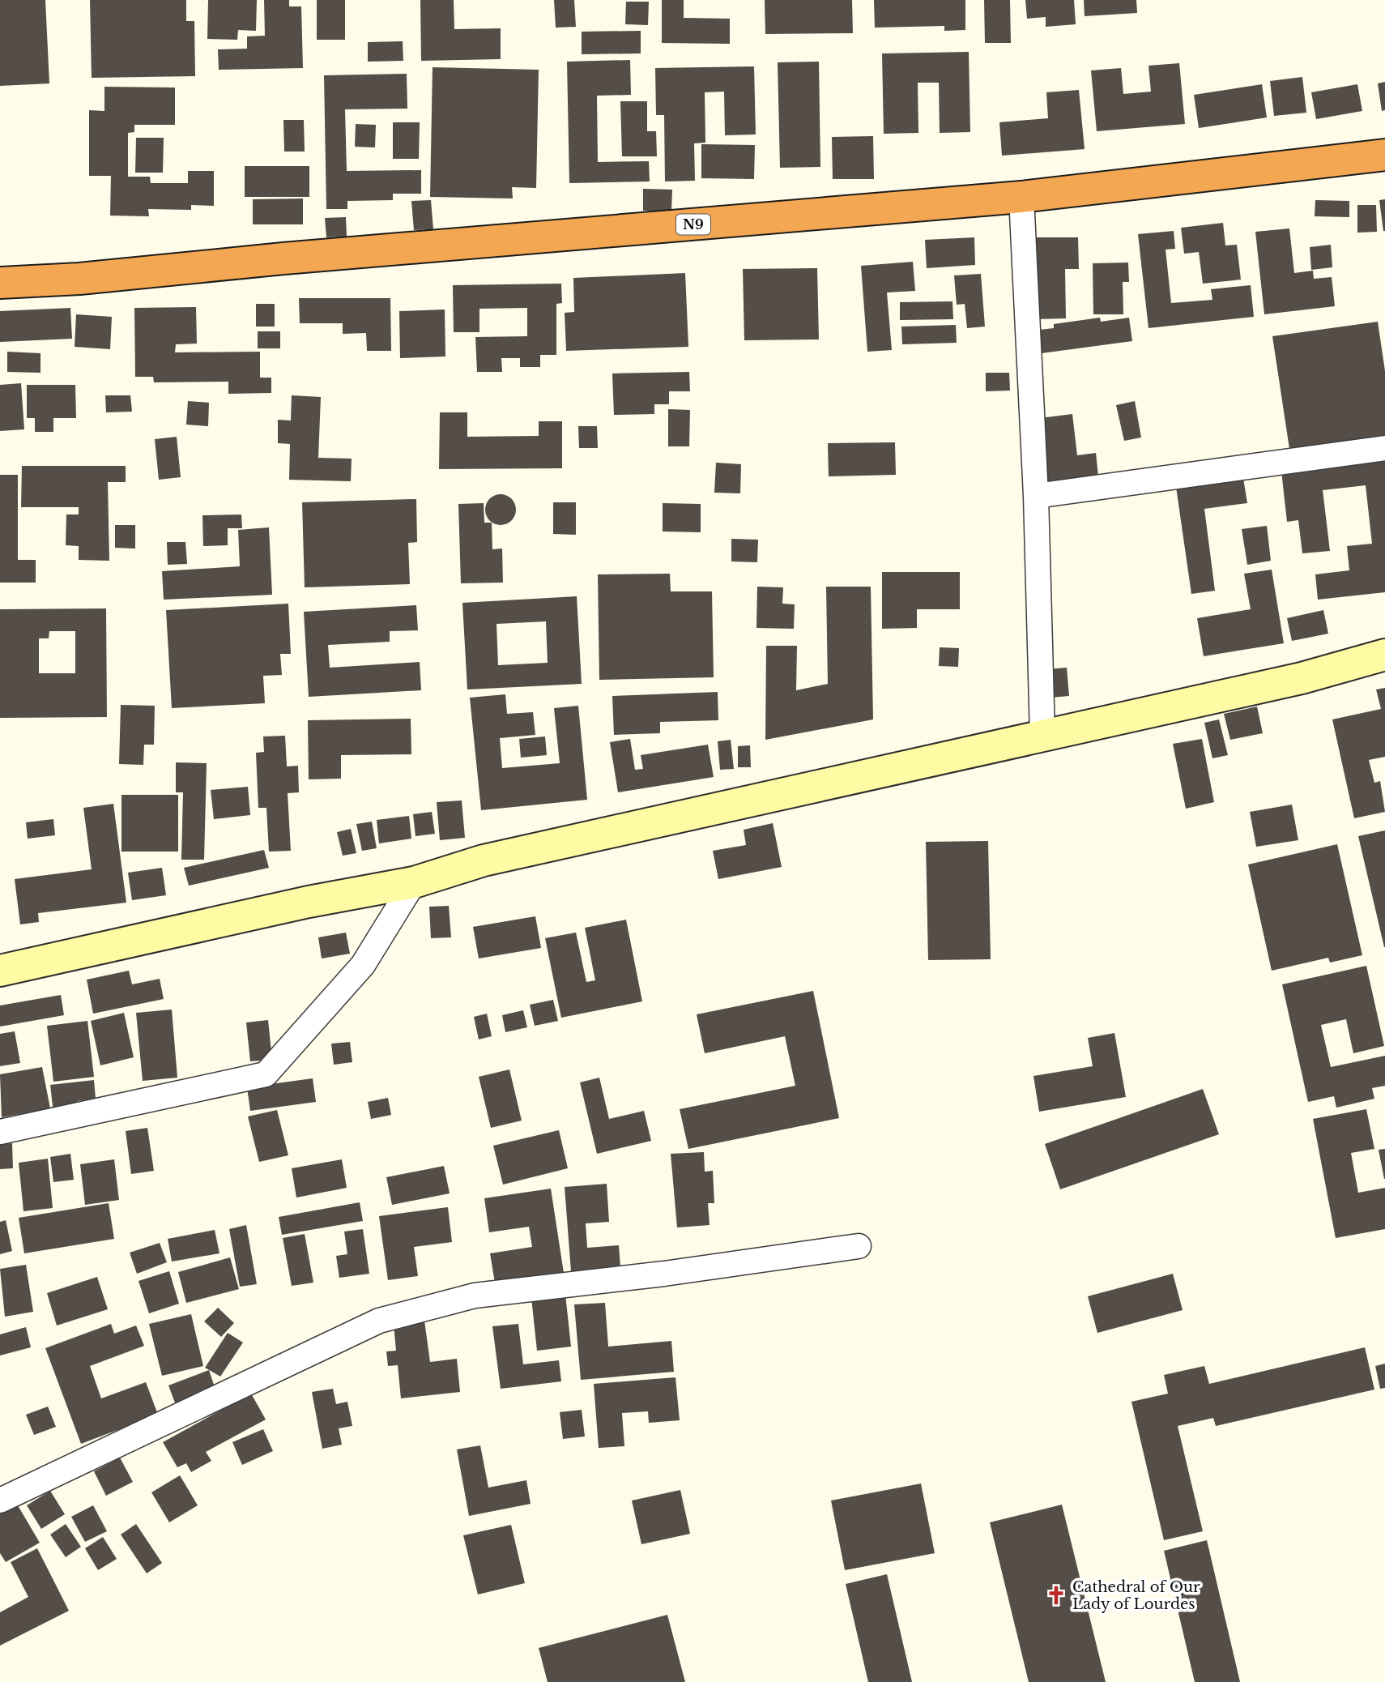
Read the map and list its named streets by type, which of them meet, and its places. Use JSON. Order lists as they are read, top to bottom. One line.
{"streets":{"highway":["N9"]},"places":{"church":["Cathedral of Our Lady of Lourdes"]}}
